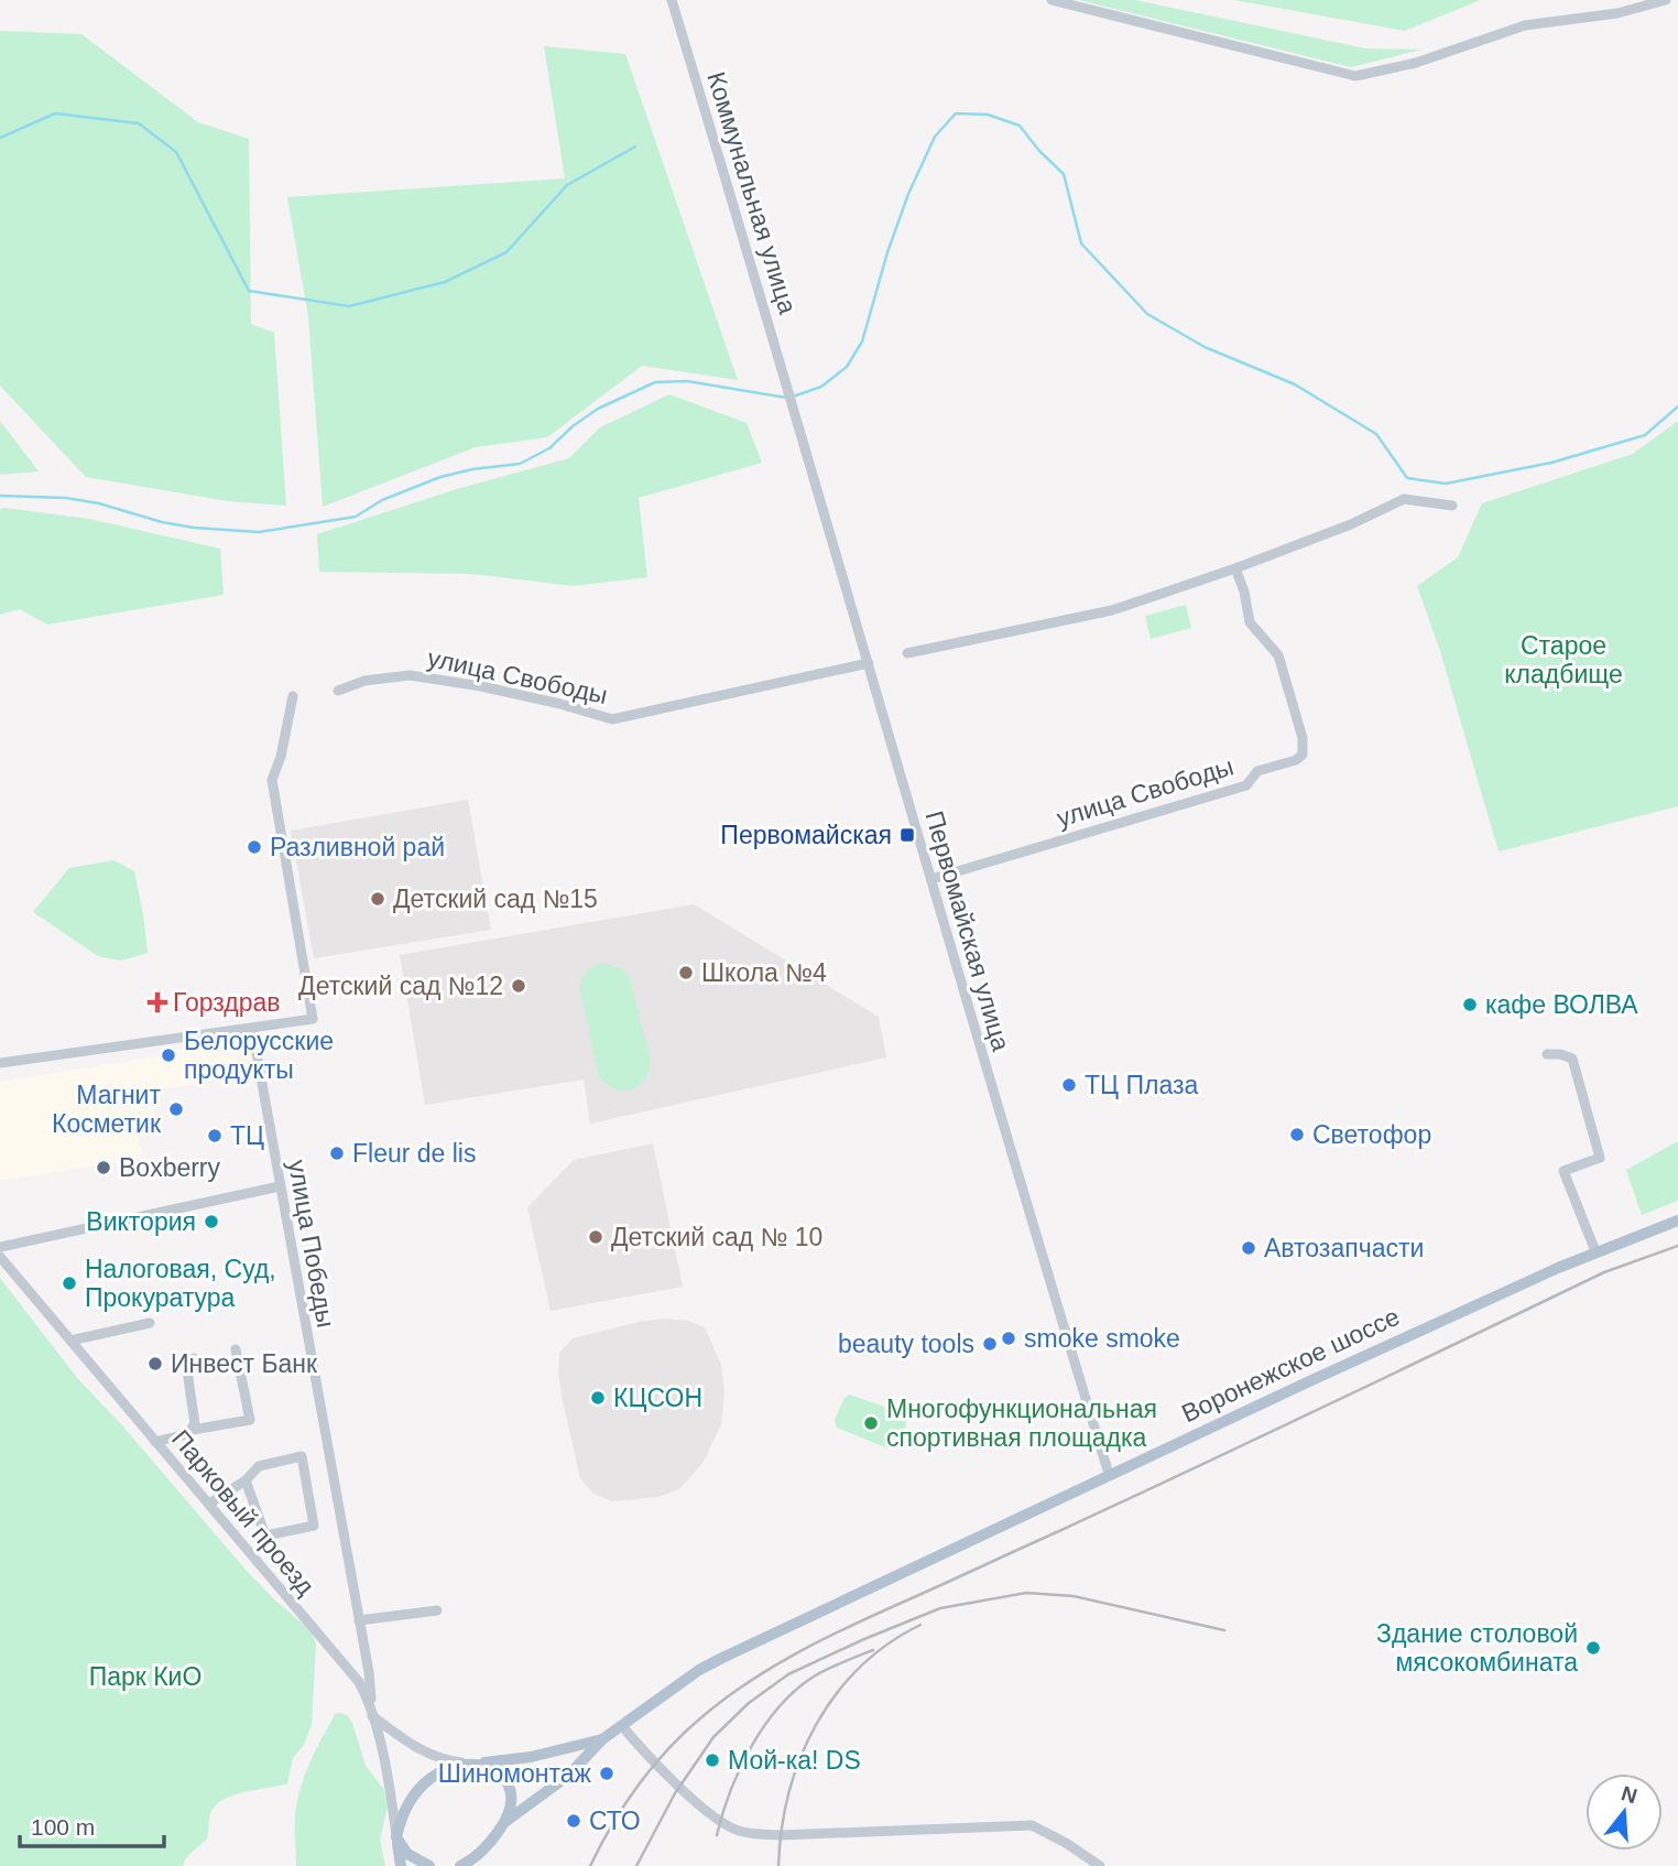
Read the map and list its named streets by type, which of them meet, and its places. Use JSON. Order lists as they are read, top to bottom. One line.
{"streets":{"main road":["Воронежское шоссе"],"street":["Коммунальная улица","улица Свободы","Первомайская улица","улица Победы","Парковый проезд"]},"crossings":[["Коммунальная улица","Первомайская улица"],["улица Свободы","Первомайская улица"],["Первомайская улица","Воронежское шоссе"],["улица Победы","Парковый проезд"],["Воронежское шоссе","Парковый проезд"]],"parks":["Старое кладбище","Парк КиО"],"places":{"transit":["Первомайская"],"other":["Разливной рай","Детский сад №15","Школа №4","Детский сад №12","кафе ВОЛВА","Белорусские продукты","ТЦ Плаза","Магнит Косметик","Светофор","ТЦ","Fleur de lis","Boxberry","Виктория","Детский сад № 10","Автозапчасти","Налоговая, Суд, Прокуратура","smoke smoke","beauty tools","Инвест Банк","КЦСОН","Многофункциональная спортивная площадка","Здание столовой мясокомбината","Мой-ка! DS","Шиномонтаж","СТО"],"health":["Горздрав"]},"scale_bar":"100 m","north":"top"}
